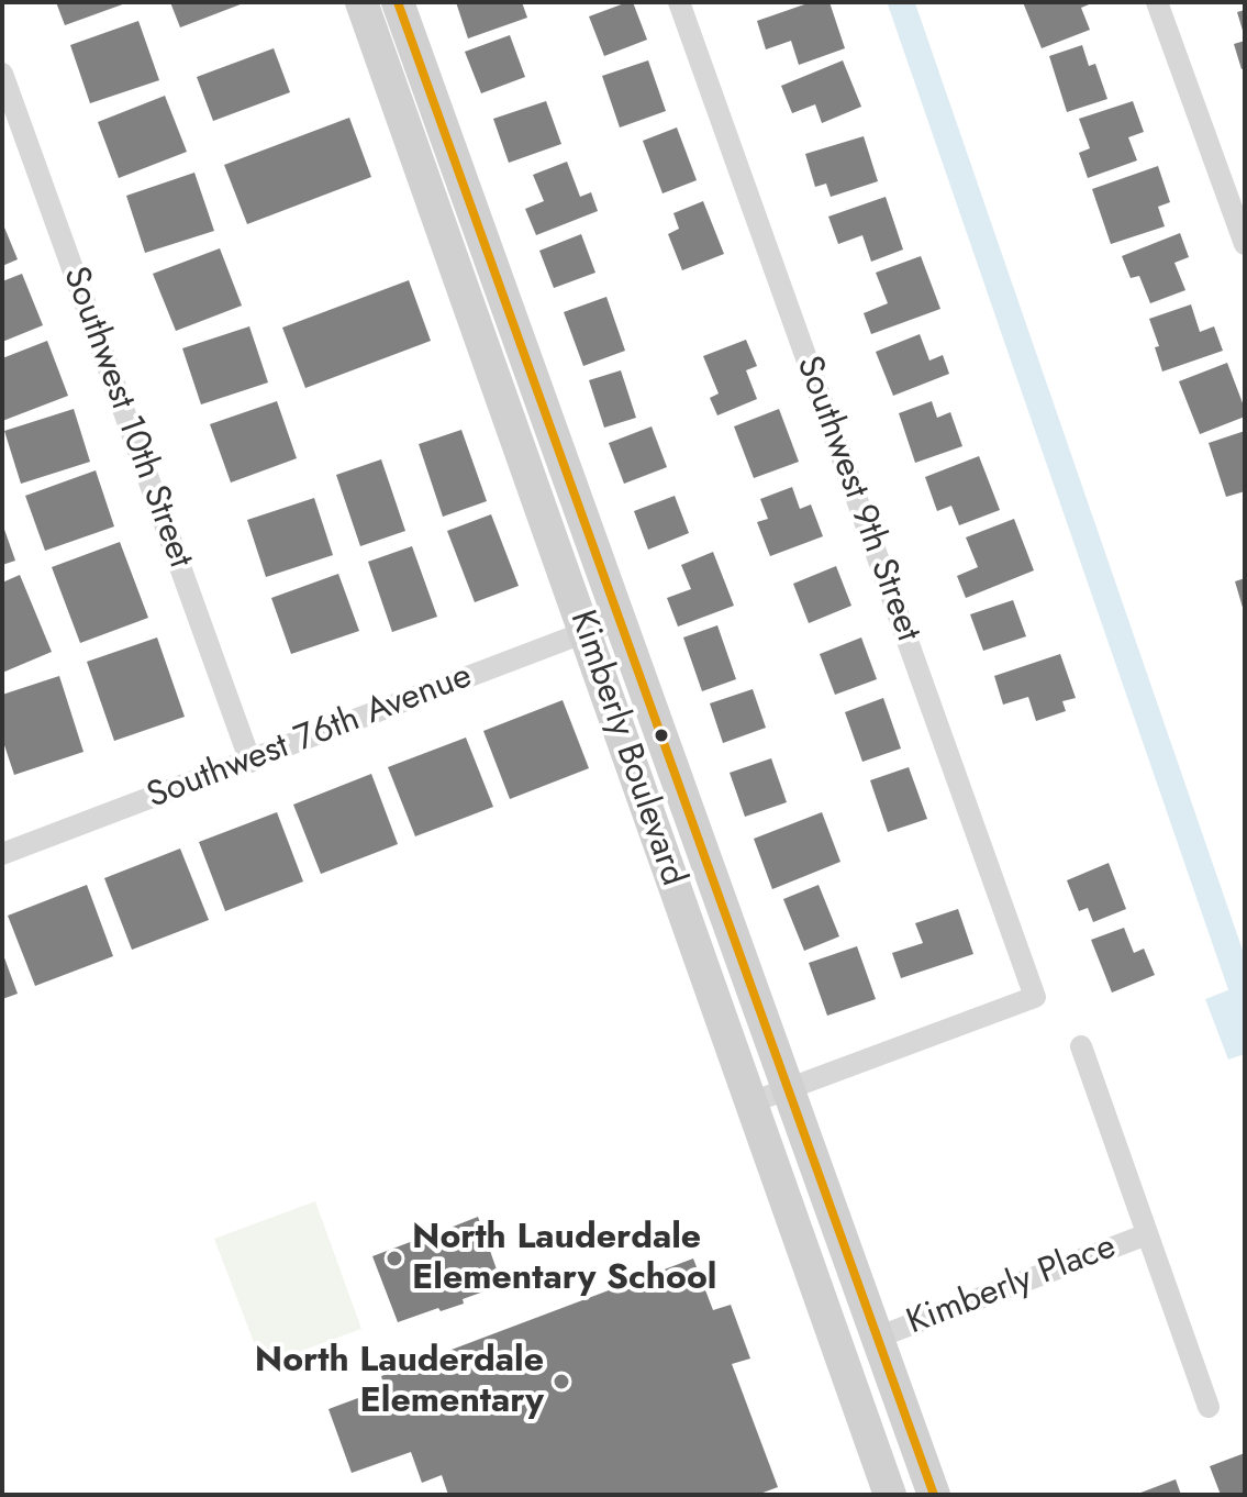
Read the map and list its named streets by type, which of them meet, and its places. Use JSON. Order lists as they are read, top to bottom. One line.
{"streets":{"street":["Southwest 10th Street","Southwest 9th Street","Southwest 76th Avenue","Kimberly Boulevard","Kimberly Place"]},"crossings":[["Southwest 10th Street","Southwest 76th Avenue"],["Southwest 9th Street","Kimberly Boulevard"],["Southwest 76th Avenue","Kimberly Boulevard"],["Kimberly Boulevard","Kimberly Place"]],"places":["North Lauderdale Elementary School","North Lauderdale Elementary"]}
